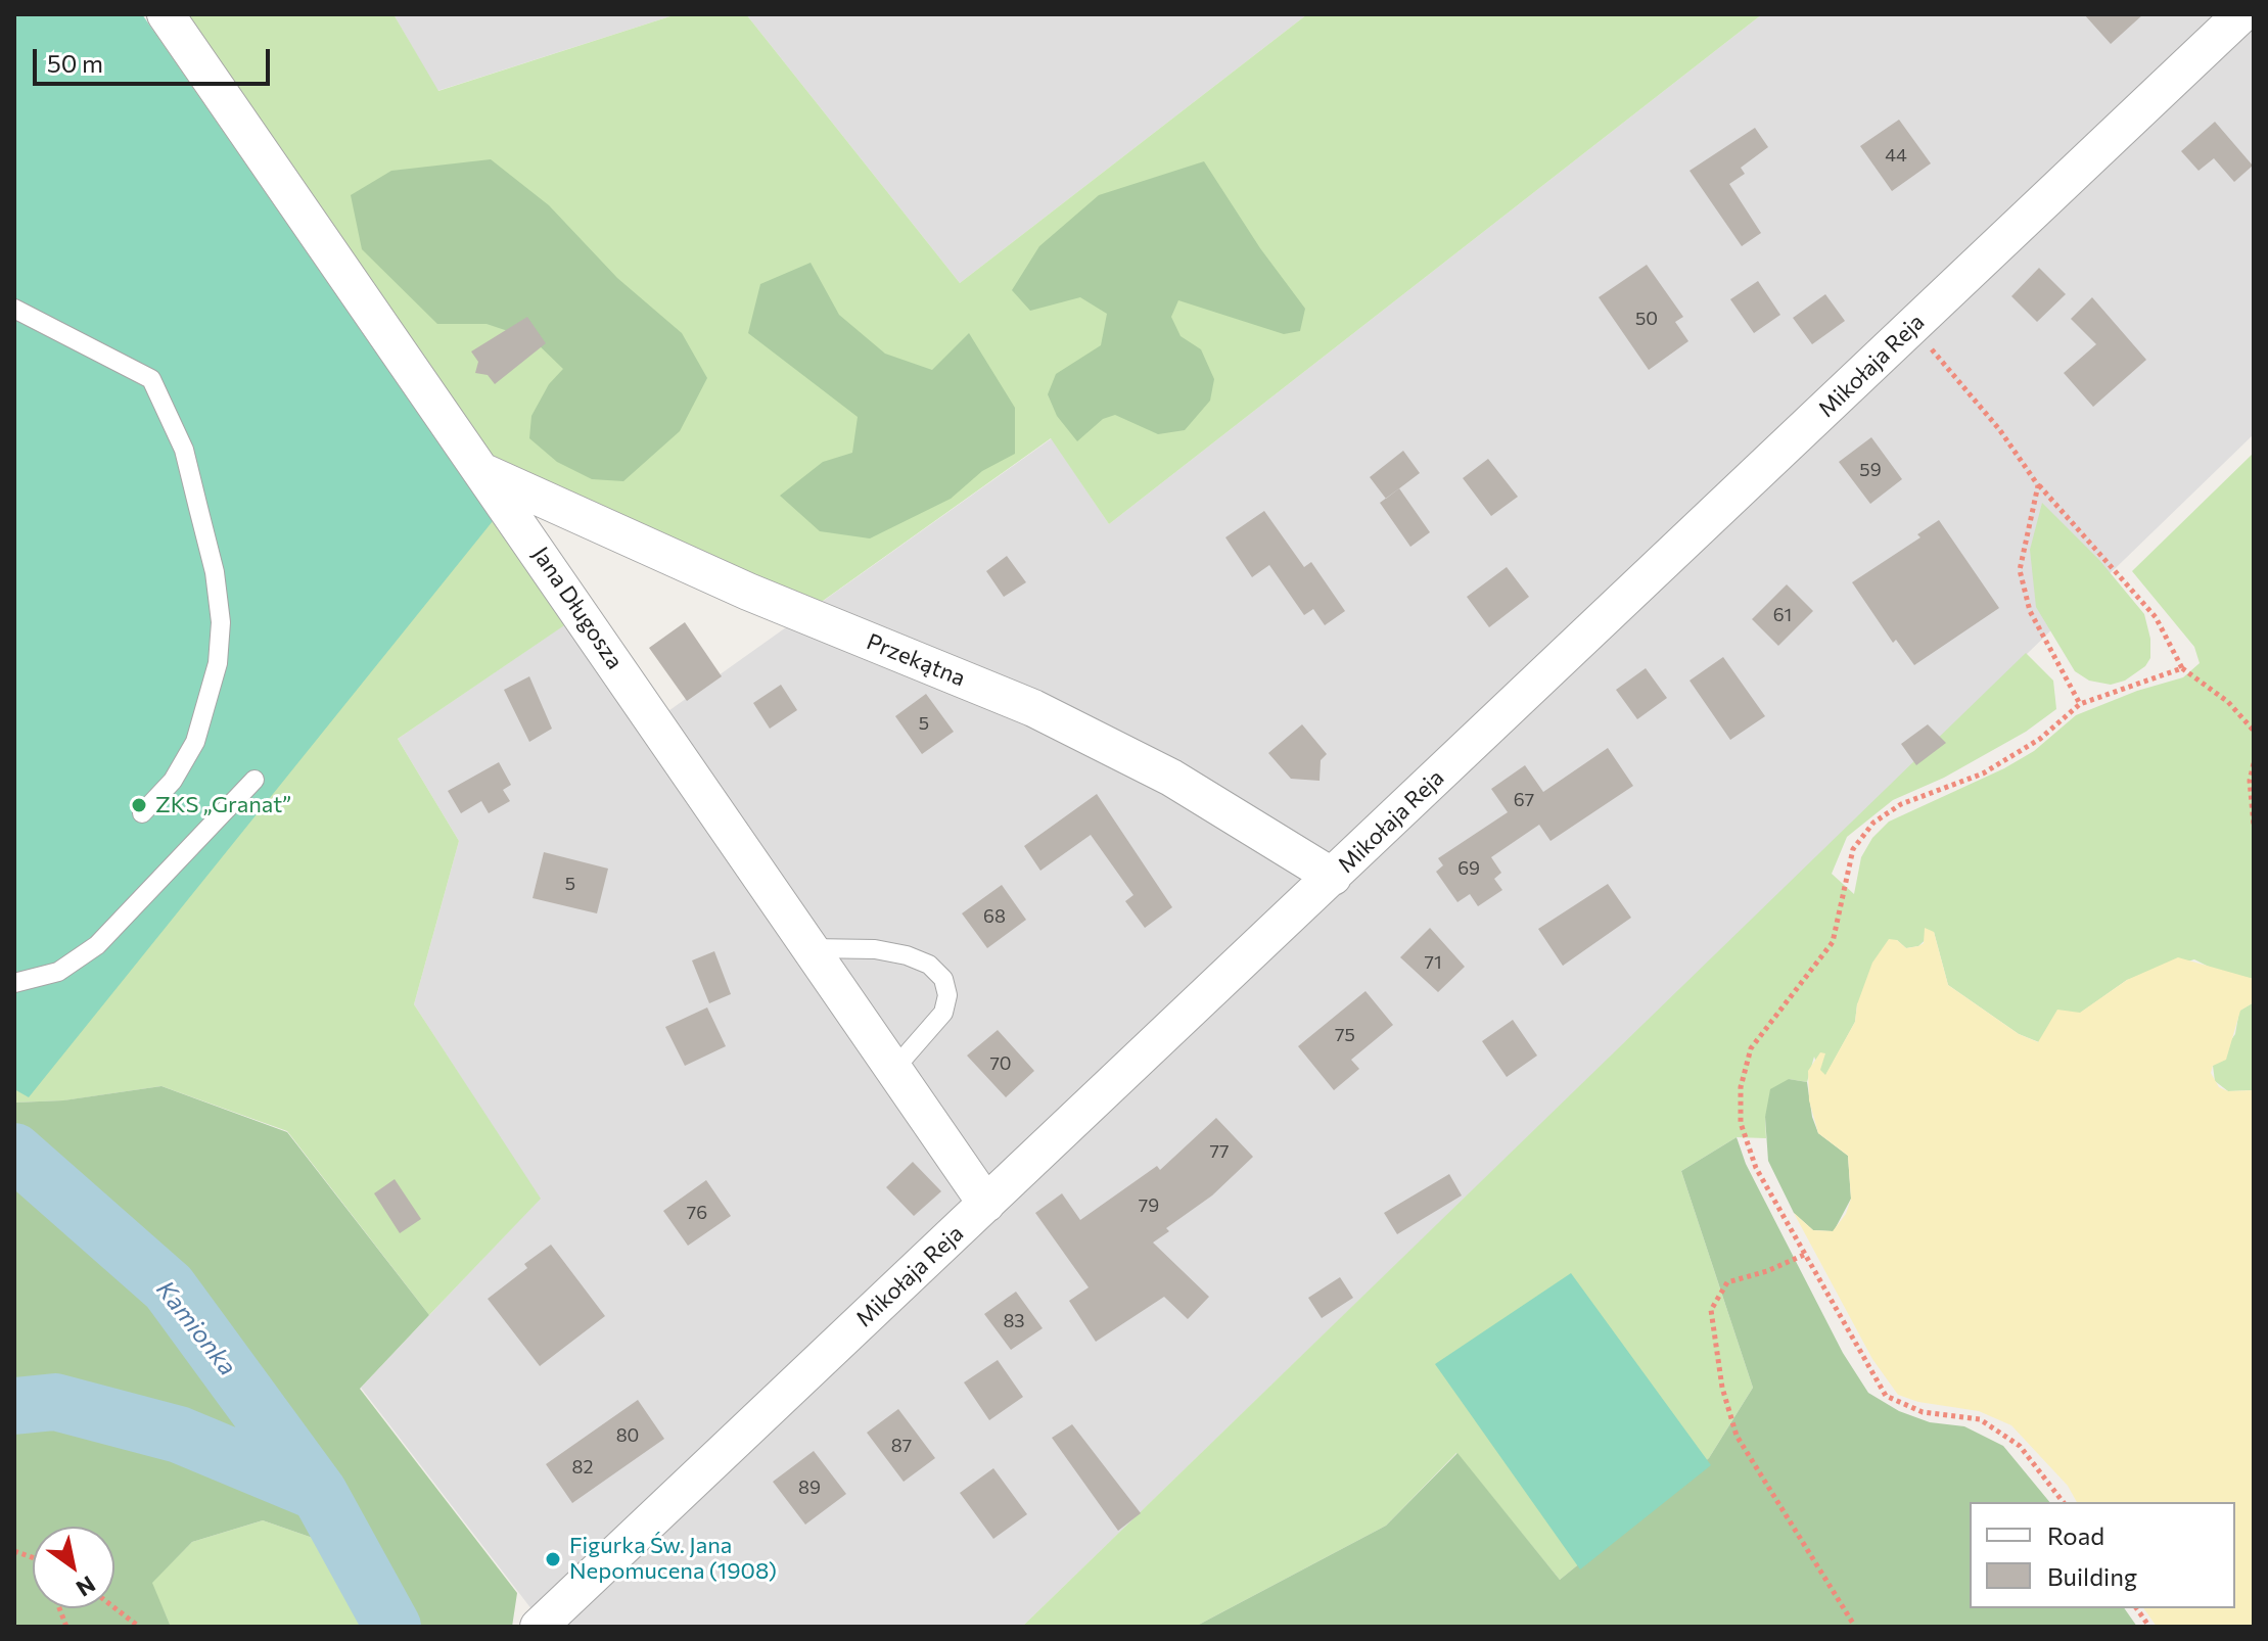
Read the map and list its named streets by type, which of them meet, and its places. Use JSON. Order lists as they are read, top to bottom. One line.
{"streets":{"street":["Mikołaja Reja","Jana Długosza","Przekątna"]},"crossings":[["Mikołaja Reja","Jana Długosza"],["Mikołaja Reja","Przekątna"],["Jana Długosza","Przekątna"]],"water":["Kamionka"],"places":["ZKS „Granat”","Figurka Św. Jana Nepomucena (1908)"],"house_numbers":["44","50","59","61","5","67","69","5","68","71","75","70","77","79","76","83","80","87","82","89"],"legend":["Road","Building"],"scale_bar":"50 m","north":"bottom right"}
